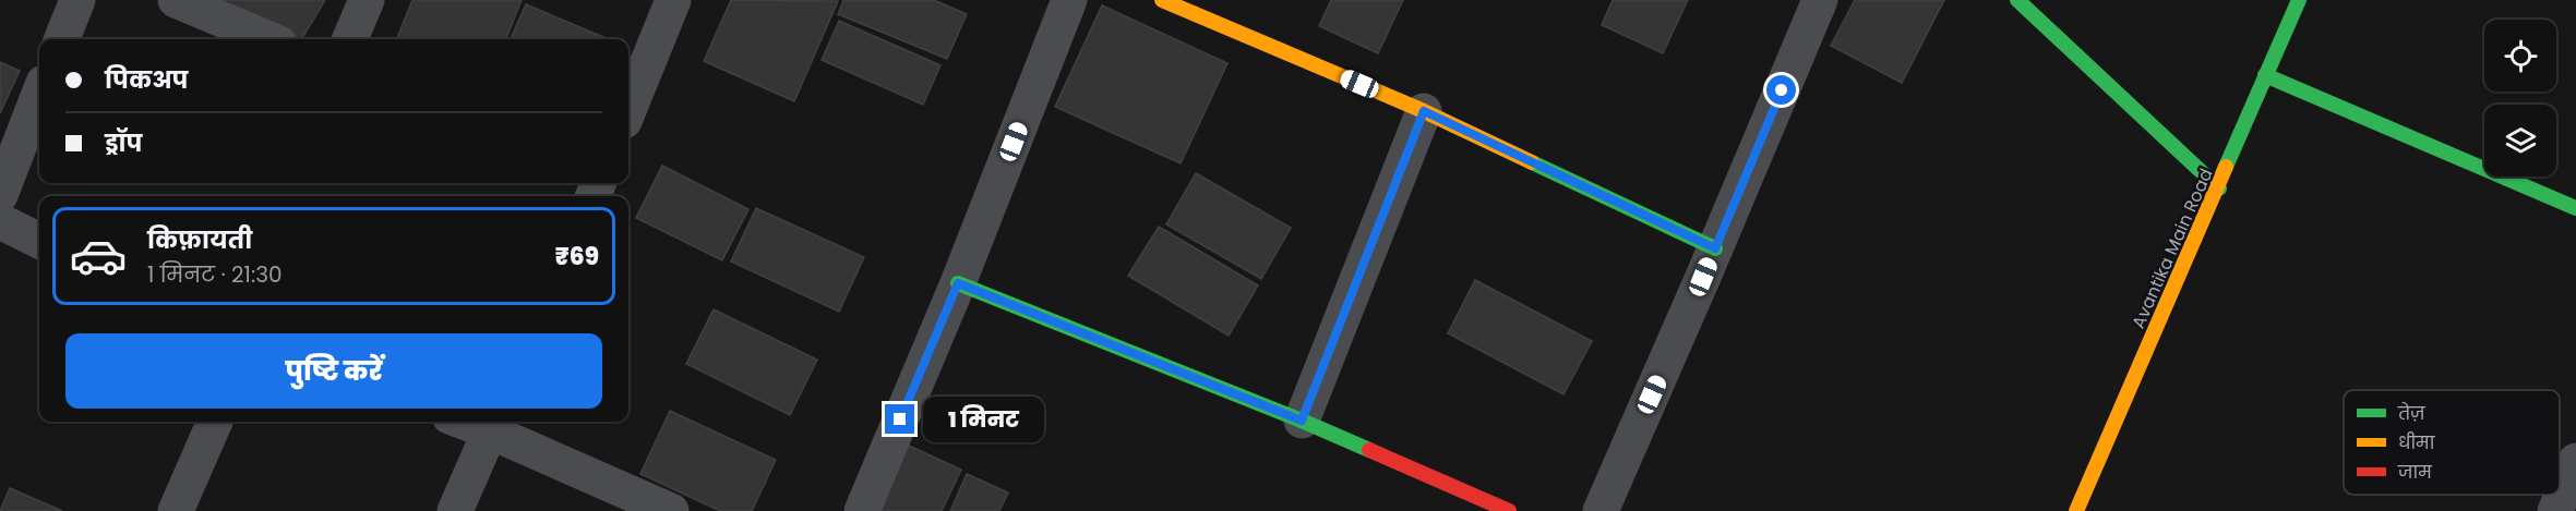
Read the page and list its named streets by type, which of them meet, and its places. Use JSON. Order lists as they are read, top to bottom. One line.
{"streets":{"street":["Avantika Main Road"]},"legend":["तेज़","धीमा","जाम"],"page":{"banner":["पिकअप","ड्रॉप"],"list":[{"name":"किफ़ायती","note":"1 मिनट · 21:30","value":"₹69"}],"buttons":"पुष्टि करें","bubble":"1 मिनट"}}
